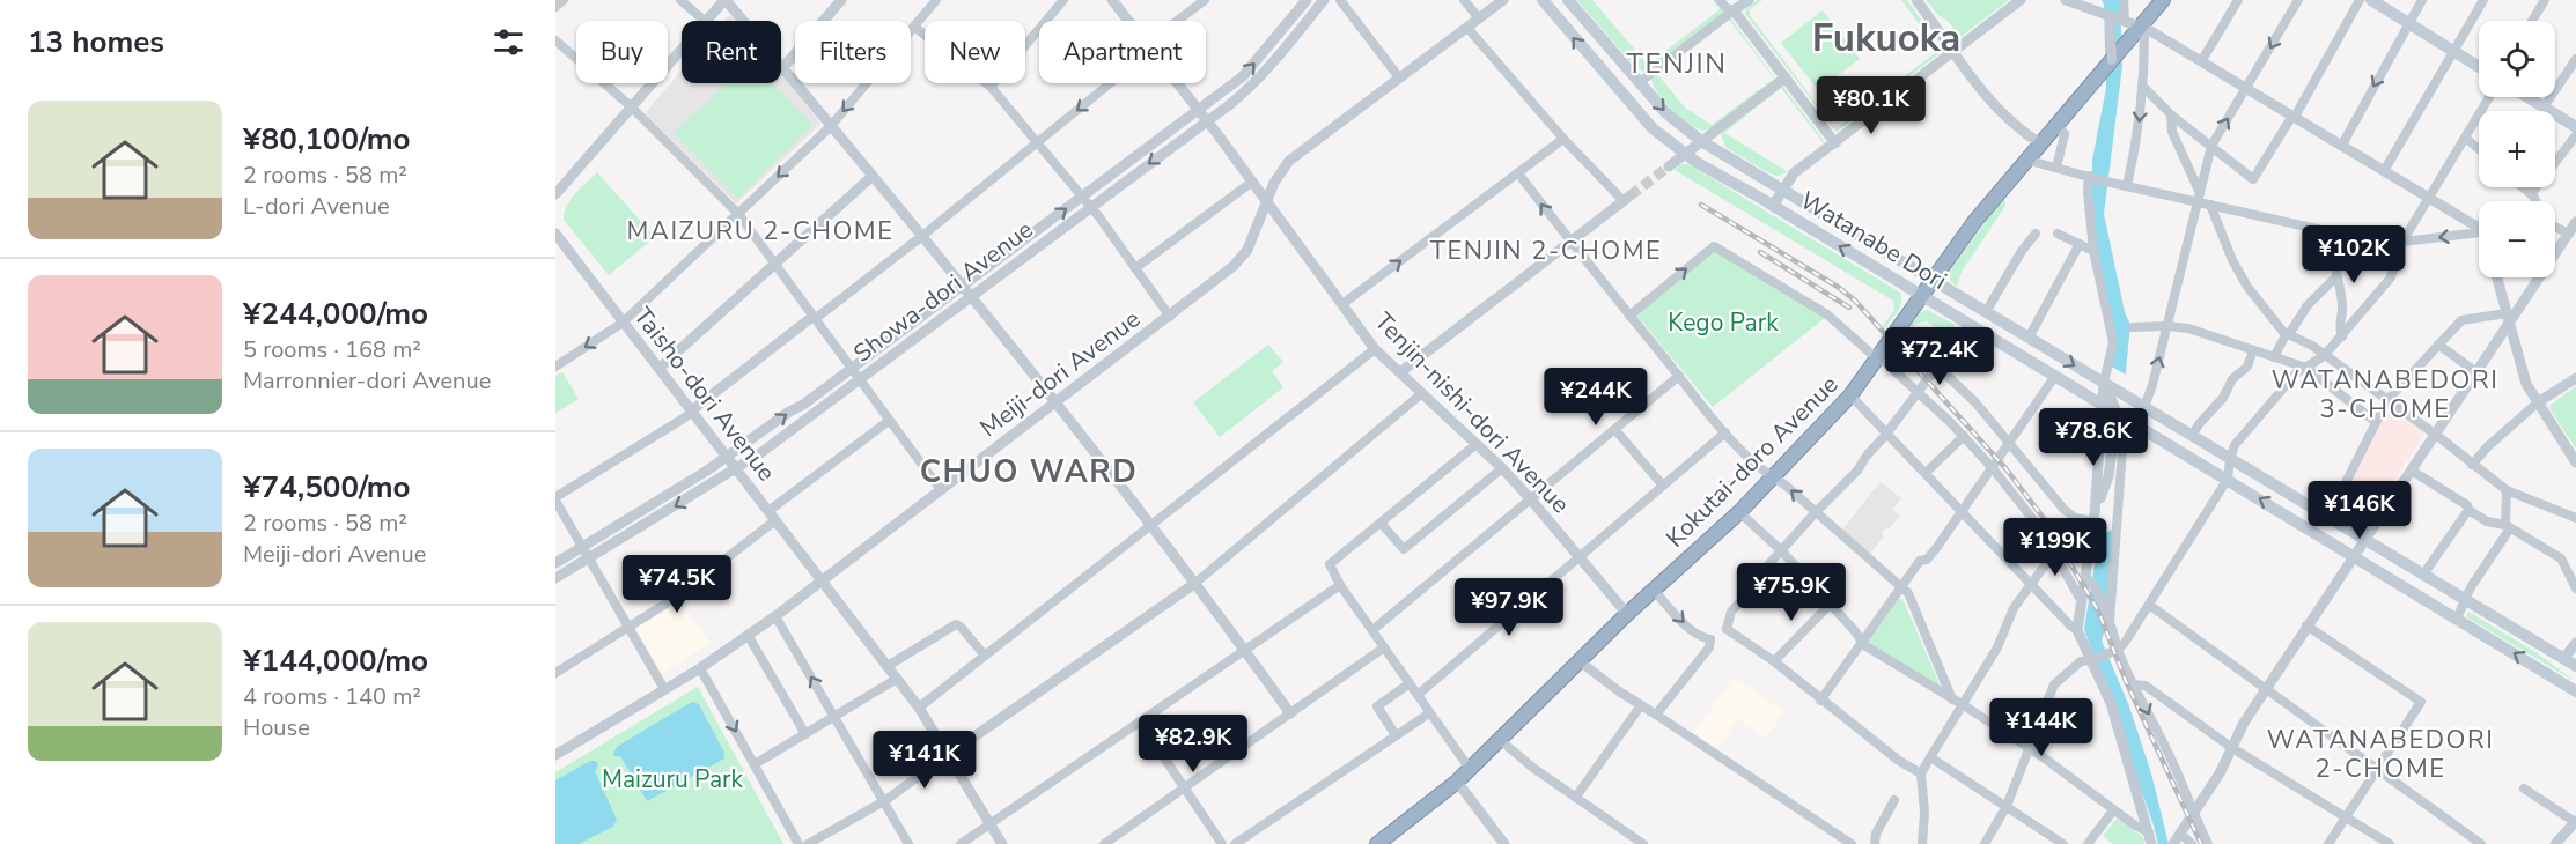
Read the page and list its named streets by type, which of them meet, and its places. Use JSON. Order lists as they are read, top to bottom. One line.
{"streets":{"highway":["Kokutai-doro Avenue"],"main road":["Watanabe Dori"],"street":["Showa-dori Avenue","Meiji-dori Avenue","Taisho-dori Avenue","Tenjin-nishi-dori Avenue"]},"crossings":[["Watanabe Dori","Kokutai-doro Avenue"],["Showa-dori Avenue","Taisho-dori Avenue"],["Showa-dori Avenue","Tenjin-nishi-dori Avenue"],["Meiji-dori Avenue","Taisho-dori Avenue"],["Meiji-dori Avenue","Tenjin-nishi-dori Avenue"],["Tenjin-nishi-dori Avenue","Kokutai-doro Avenue"]],"districts":["Fukuoka","TENJIN","MAIZURU 2-CHOME","TENJIN 2-CHOME","WATANABEDORI 3-CHOME","CHUO WARD","WATANABEDORI 2-CHOME"],"parks":["Kego Park","Maizuru Park"],"page":{"heading":"13 homes","map_buttons":["+","−"],"chip":["Buy","Rent","Filters","New","Apartment"],"price":["¥80.1K","¥102K","¥72.4K","¥244K","¥78.6K","¥146K","¥199K","¥74.5K","¥75.9K","¥97.9K","¥144K","¥82.9K","¥141K"],"list":[{"name":"¥80,100/mo","note":"2 rooms · 58 m² · L-dori Avenue"},{"name":"¥244,000/mo","note":"5 rooms · 168 m² · Marronnier-dori Avenue"},{"name":"¥74,500/mo","note":"2 rooms · 58 m² · Meiji-dori Avenue"},{"name":"¥144,000/mo","note":"4 rooms · 140 m² · House"}]}}
